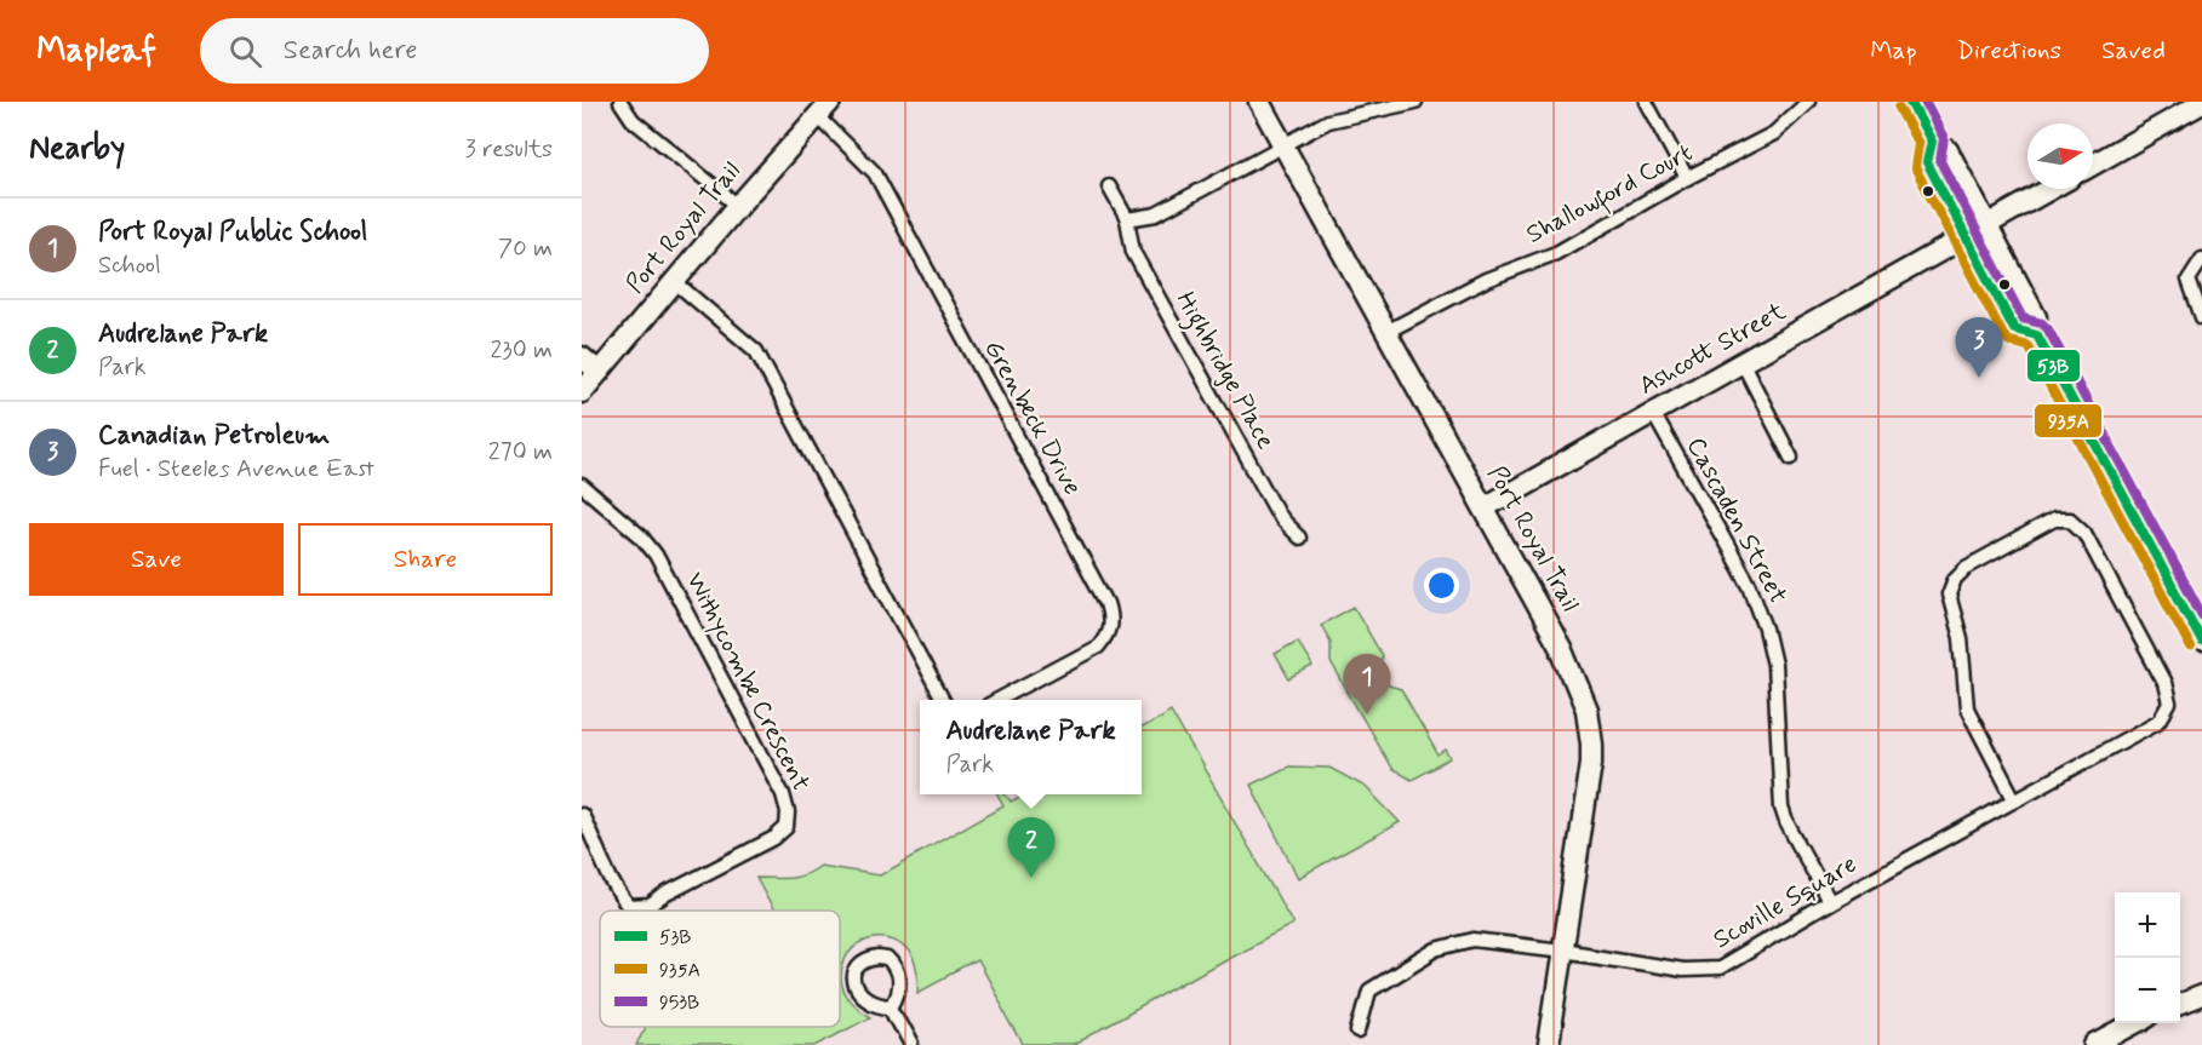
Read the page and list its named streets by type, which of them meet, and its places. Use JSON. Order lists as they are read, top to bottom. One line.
{"streets":{"street":["Shallowford Court","Port Royal Trail","Ashcott Street","Highbridge Place","Grenbeck Drive","Cascaden Street","Withycombe Crescent","Scoville Square"]},"crossings":[["Shallowford Court","Port Royal Trail"],["Port Royal Trail","Ashcott Street"],["Port Royal Trail","Grenbeck Drive"],["Port Royal Trail","Scoville Square"],["Ashcott Street","Cascaden Street"],["Cascaden Street","Scoville Square"]],"lines":["transit line 53B","transit line 953B","transit line 935A"],"legend":["53B","935A","953B"],"north":"right","page":{"header":"Mapleaf","search":"Search here","nav":["Map","Directions","Saved"],"heading":["Nearby","3 results"],"list":[{"mark":"1","name":"Port Royal Public School","note":"School","value":"70 m"},{"mark":"2","name":"Audrelane Park","note":"Park","value":"230 m"},{"mark":"3","name":"Canadian Petroleum","note":"Fuel · Steeles Avenue East","value":"270 m"}],"pins":["3","1","2"],"buttons":["Save","Share"],"popup":["Audrelane Park","Park"],"map_buttons":["+","−"]}}
